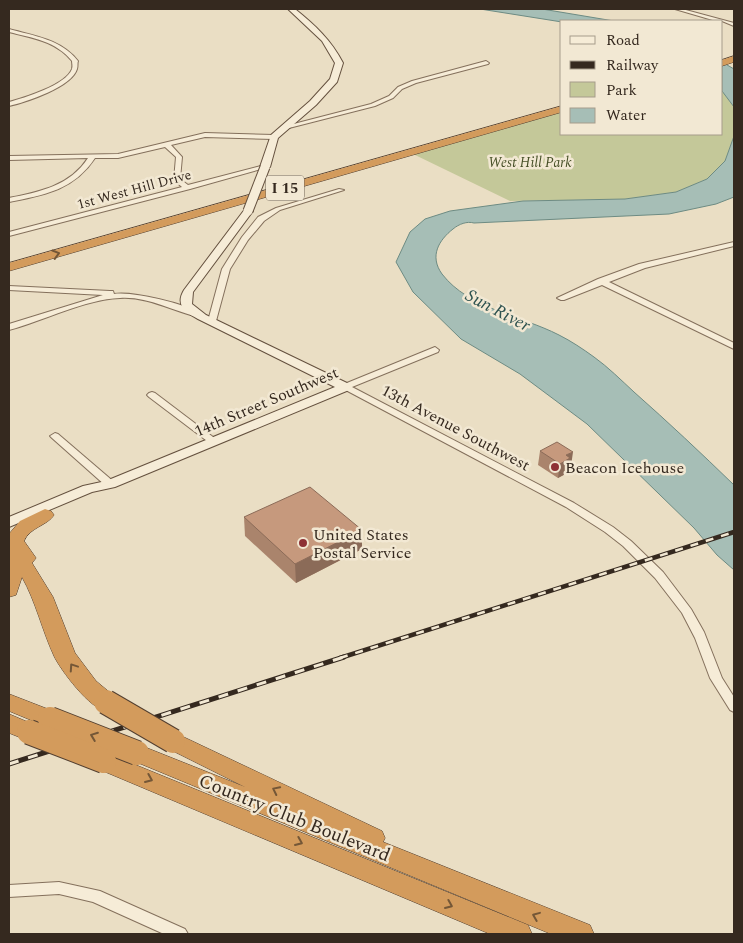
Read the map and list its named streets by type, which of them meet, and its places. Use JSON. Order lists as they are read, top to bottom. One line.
{"streets":{"highway":["I 15","Country Club Boulevard"],"street":["1st West Hill Drive","14th Street Southwest","13th Avenue Southwest"]},"crossings":[["14th Street Southwest","13th Avenue Southwest"]],"water":["Sun River"],"parks":["West Hill Park"],"places":["Beacon Icehouse","United States Postal Service"],"legend":["Road","Railway","Park","Water"]}
